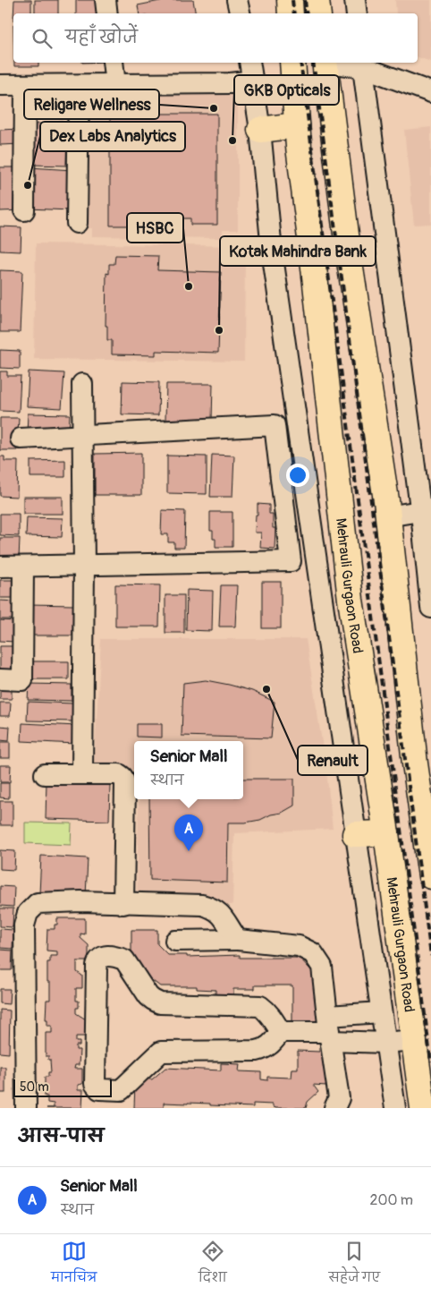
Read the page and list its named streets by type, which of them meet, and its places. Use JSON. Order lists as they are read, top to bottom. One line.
{"streets":{"main road":["Mehrauli Gurgaon Road"]},"places":["Religare Wellness","GKB Opticals","Dex Labs Analytics","HSBC","Kotak Mahindra Bank","Renault"],"scale_bar":"50 m","page":{"search":"यहाँ खोजें","popup":["Senior Mall","स्थान"],"pins":"A","scale":"50 m","heading":"आस-पास","list":[{"mark":"A","name":"Senior Mall","note":"स्थान","value":"200 m"}],"nav":["मानचित्र","दिशा","सहेजे गए"]}}
